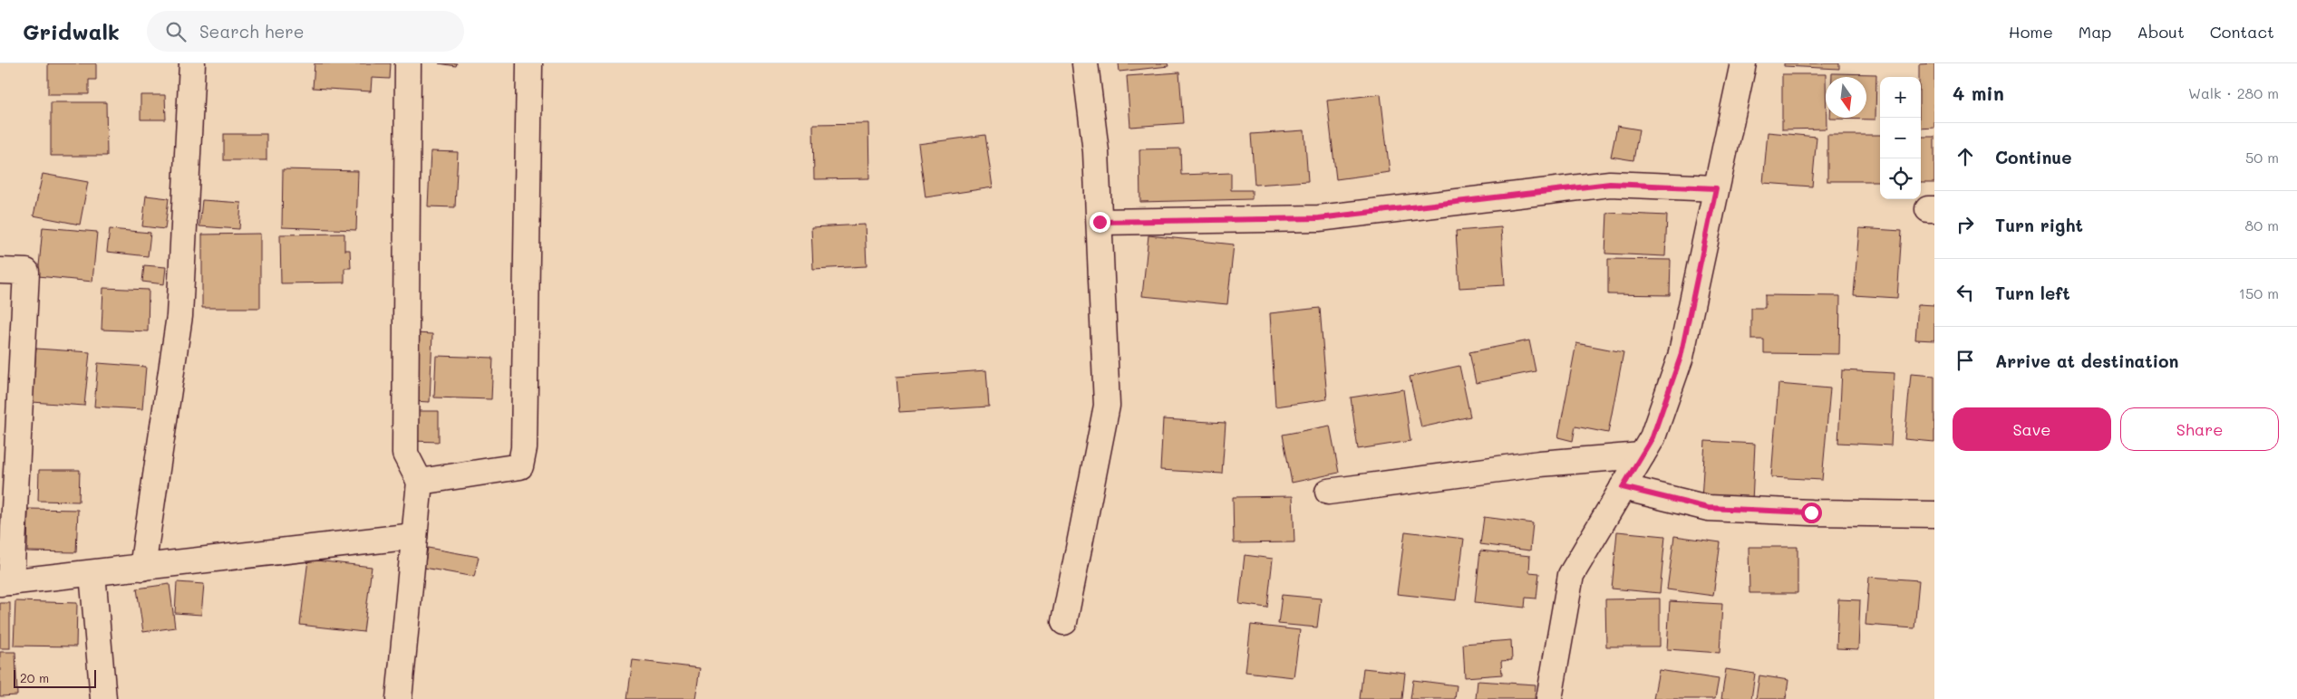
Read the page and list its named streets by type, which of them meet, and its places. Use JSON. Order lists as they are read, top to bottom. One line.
{"scale_bar":"20 m","north":"bottom","page":{"header":"Gridwalk","search":"Search here","nav":["Home","Map","About","Contact"],"heading":["4 min","Walk · 280 m"],"map_buttons":["+","−"],"list":[["Continue","50 m"],["Turn right","80 m"],["Turn left","150 m"],"Arrive at destination"],"buttons":["Save","Share"],"scale":"20 m"}}
